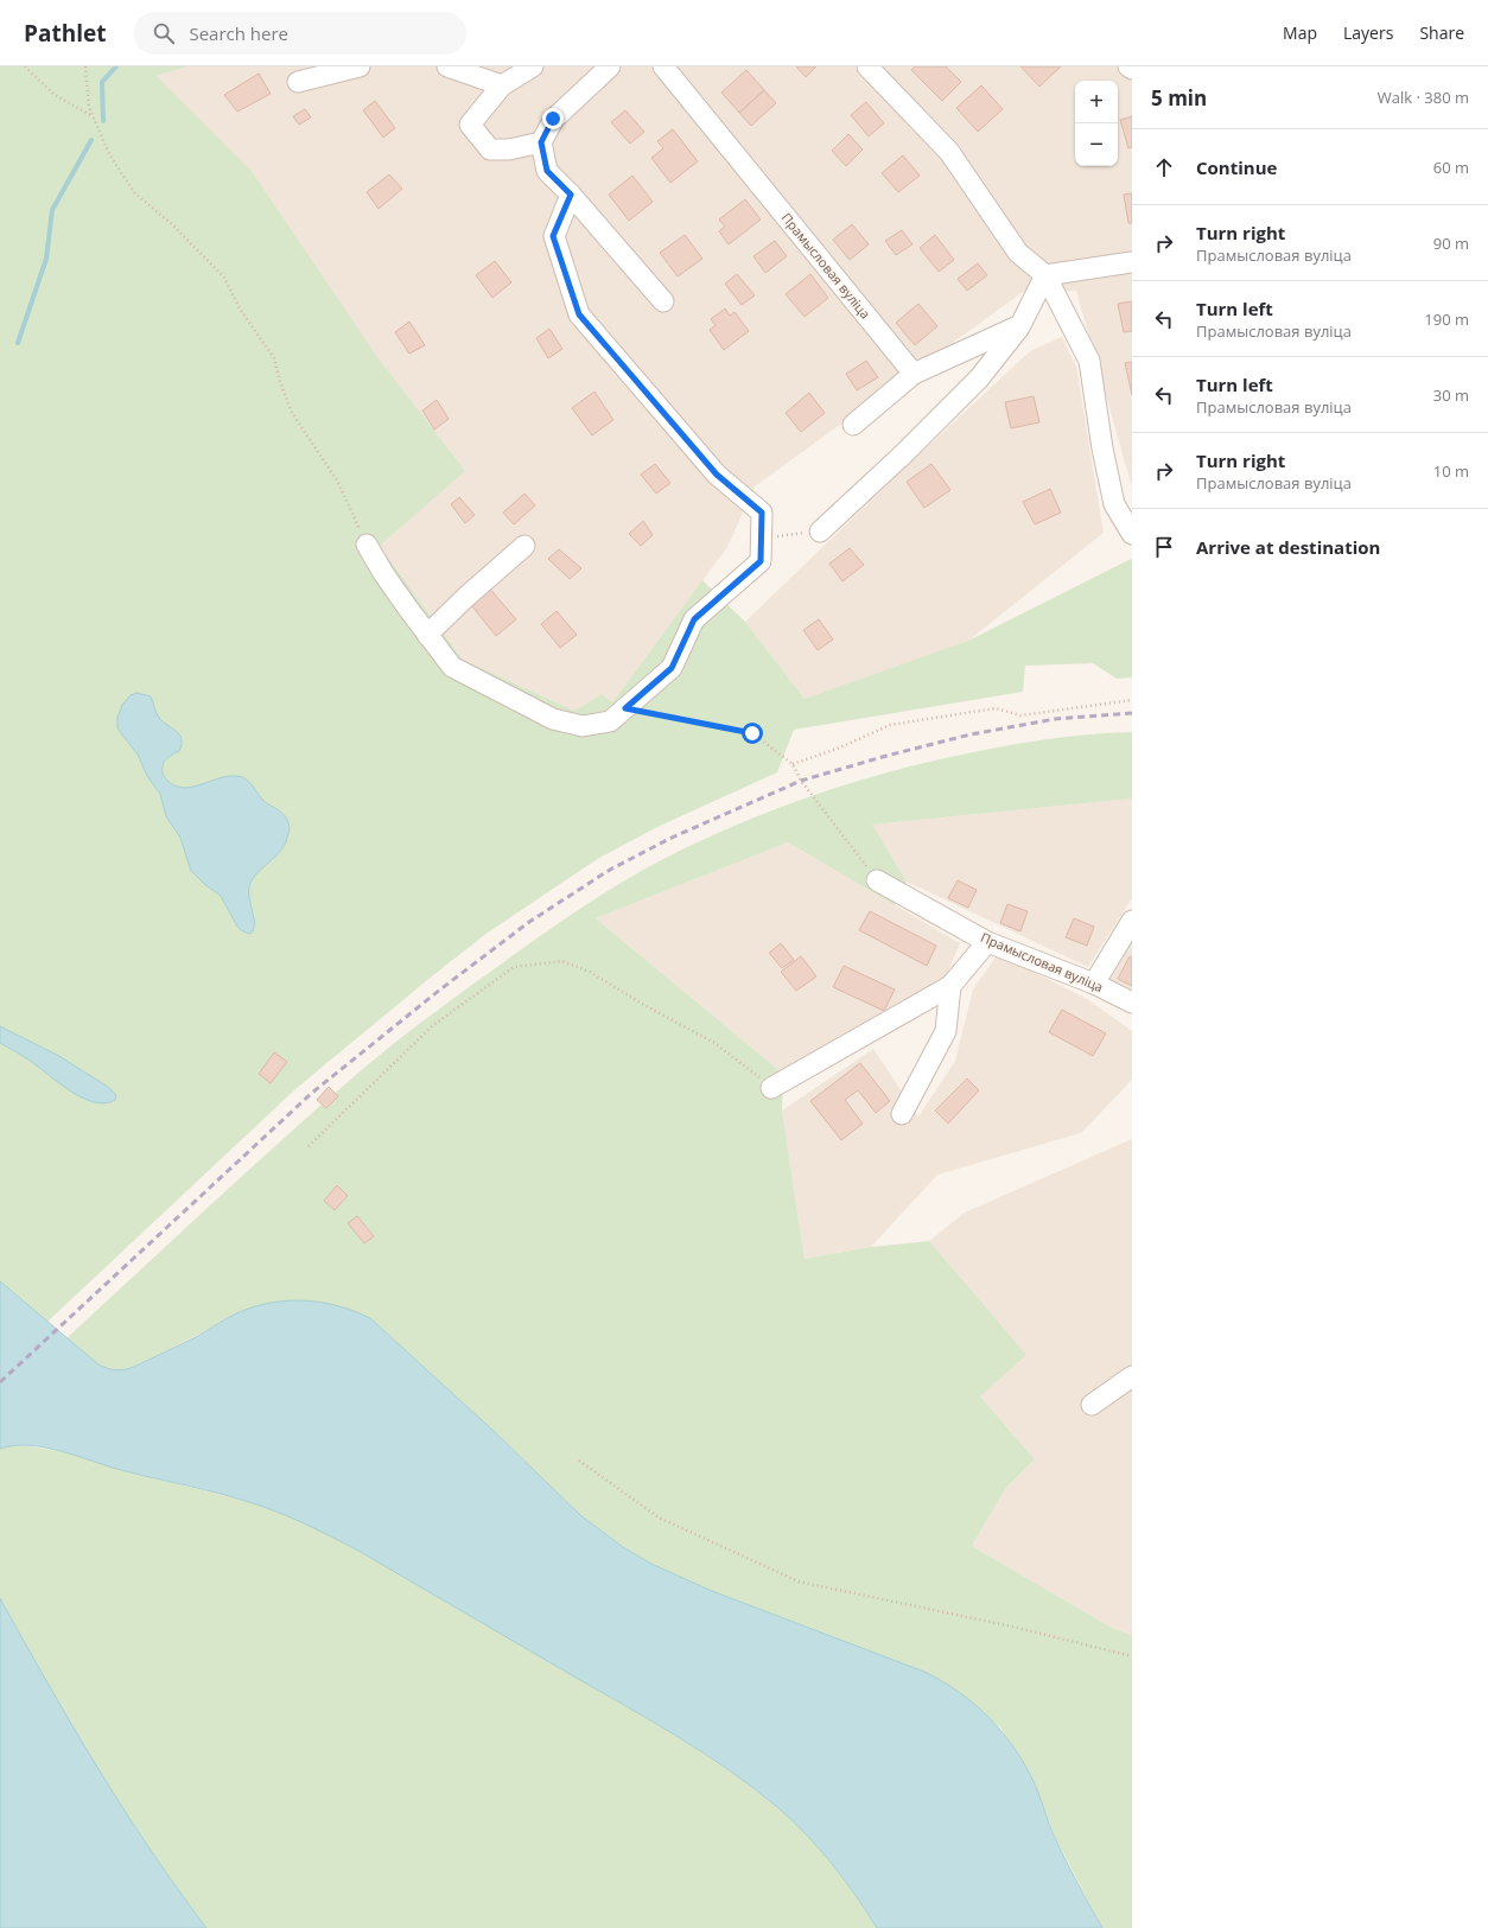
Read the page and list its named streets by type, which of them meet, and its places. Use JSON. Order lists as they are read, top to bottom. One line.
{"streets":{"street":["Прамысловая вуліца"]},"page":{"header":"Pathlet","search":"Search here","nav":["Map","Layers","Share"],"heading":["5 min","Walk · 380 m"],"map_buttons":["+","−"],"list":[["Continue","60 m"],["Turn right","Прамысловая вуліца","90 m"],["Turn left","Прамысловая вуліца","190 m"],["Turn left","Прамысловая вуліца","30 m"],["Turn right","Прамысловая вуліца","10 m"],"Arrive at destination"]}}
